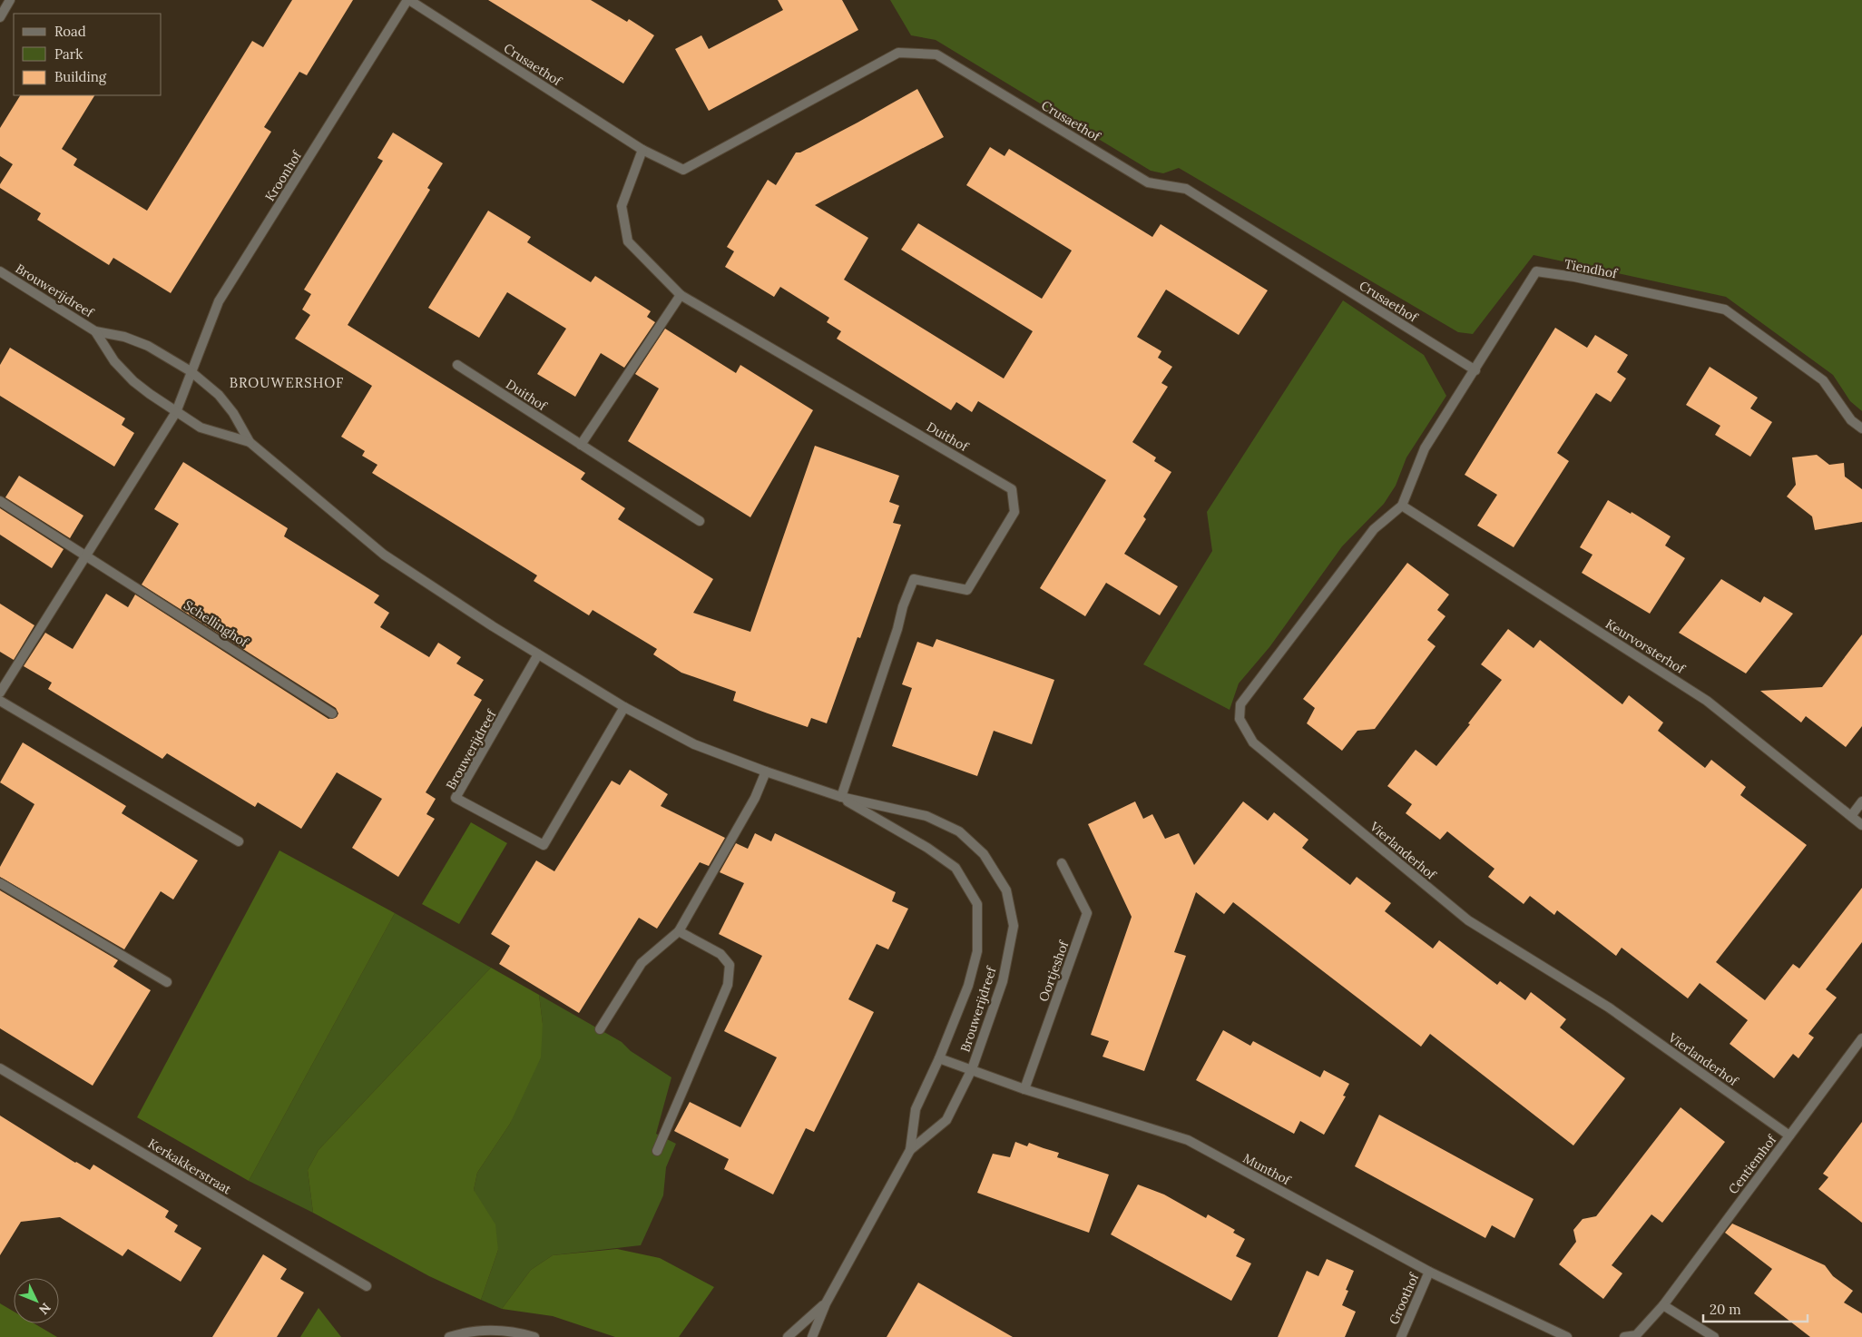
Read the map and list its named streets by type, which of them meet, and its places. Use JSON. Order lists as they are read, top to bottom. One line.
{"streets":{"street":["Crusaethof","Kroonhof","Tiendhof","Brouwerijdreef","Duithof","Schellinghof","Keurvorsterhof","Vierlanderhof","Oortjeshof","Centiemhof","Kerkakkerstraat","Munthof","Groothof"]},"crossings":[["Crusaethof","Kroonhof"],["Crusaethof","Tiendhof"],["Kroonhof","Brouwerijdreef"],["Tiendhof","Keurvorsterhof"],["Tiendhof","Vierlanderhof"],["Brouwerijdreef","Duithof"],["Brouwerijdreef","Munthof"],["Keurvorsterhof","Vierlanderhof"],["Vierlanderhof","Centiemhof"],["Oortjeshof","Munthof"],["Munthof","Groothof"]],"districts":["BROUWERSHOF"],"legend":["Road","Park","Building"],"scale_bar":"20 m","north":"bottom right"}
